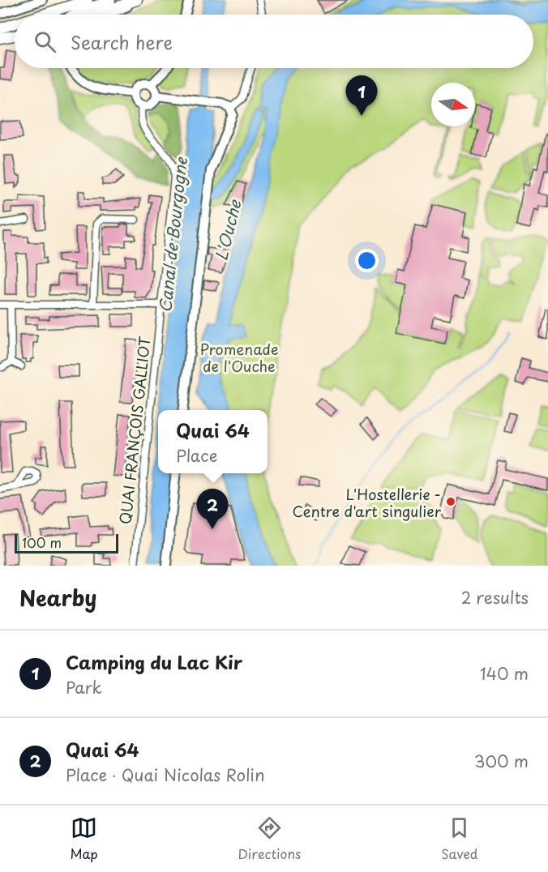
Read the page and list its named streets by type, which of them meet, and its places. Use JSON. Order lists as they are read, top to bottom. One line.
{"streets":{"street":["QUAI FRANÇOIS GALLIOT"]},"water":["L'Ouche","Canal de Bourgogne"],"parks":["Promenade de l'Ouche"],"places":["L'Hostellerie - Centre d'art singulier"],"scale_bar":"100 m","north":"right","page":{"search":"Search here","pins":["1","2"],"popup":["Quai 64","Place"],"scale":"100 m","heading":["Nearby","2 results"],"list":[{"mark":"1","name":"Camping du Lac Kir","note":"Park","value":"140 m"},{"mark":"2","name":"Quai 64","note":"Place · Quai Nicolas Rolin","value":"300 m"}],"nav":["Map","Directions","Saved"]}}
